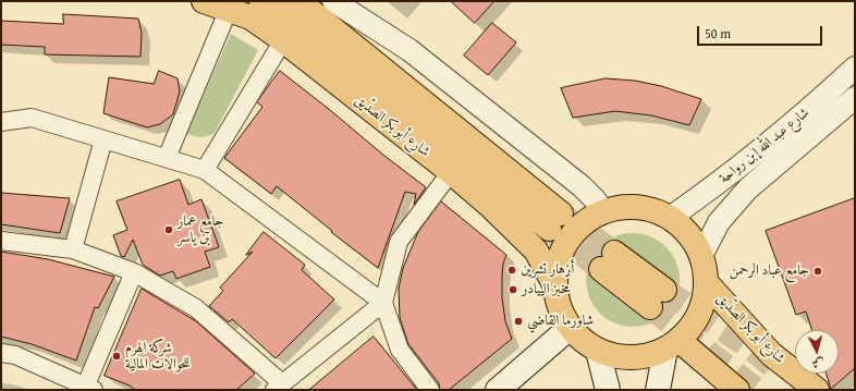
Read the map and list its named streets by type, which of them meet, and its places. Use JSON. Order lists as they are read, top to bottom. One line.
{"streets":{"main road":["شارع أبو بكر الصدّيق"],"street":["شارع عبد الله إبن رواحة"]},"crossings":[["شارع أبو بكر الصدّيق","شارع عبد الله إبن رواحة"]],"places":["جامع عمار بن ياسر","أزهار تشرين","جامع عباد الرحمن","مخبز الييادر","شاورما القاضي","شركة الهرم للحوالات المالية"],"scale_bar":"50 m","north":"bottom"}
